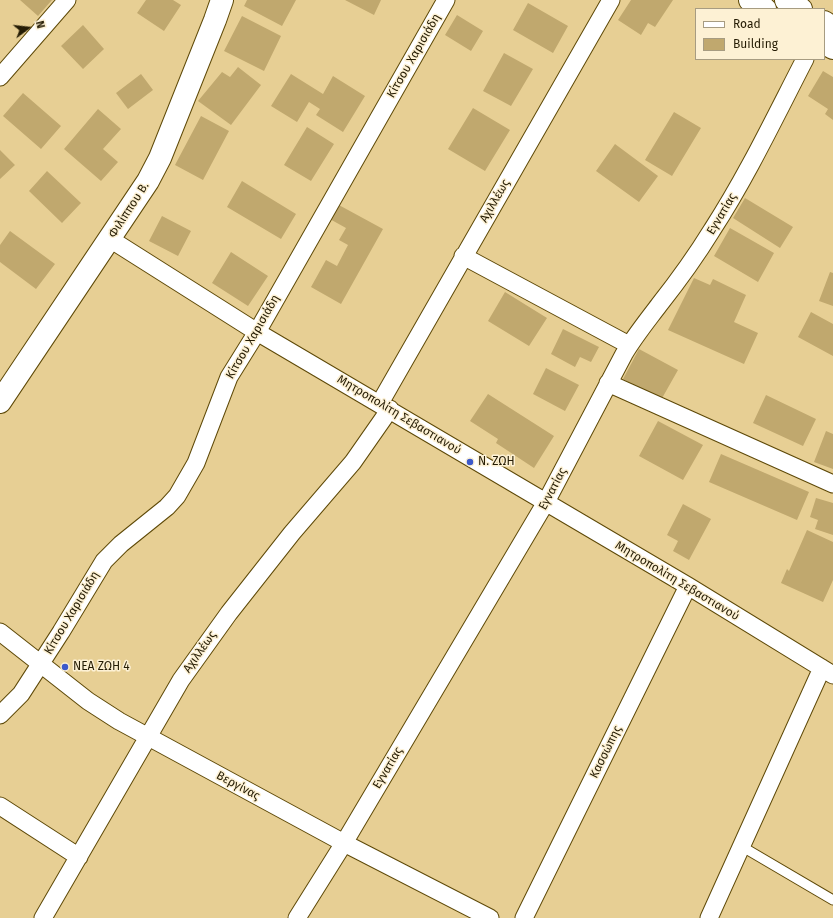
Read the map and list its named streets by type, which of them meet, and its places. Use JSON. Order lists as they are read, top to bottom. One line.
{"streets":{"main road":["Φιλίππου Β."],"street":["Κίτσου Χαρισιάδη","Αχιλλέως","Εγνατίας","Μητροπολίτη Σεβαστιανού","Κασσώπης","Βεργίνας"]},"crossings":[["Κίτσου Χαρισιάδη","Μητροπολίτη Σεβαστιανού"],["Κίτσου Χαρισιάδη","Βεργίνας"],["Αχιλλέως","Μητροπολίτη Σεβαστιανού"],["Αχιλλέως","Βεργίνας"],["Φιλίππου Β.","Μητροπολίτη Σεβαστιανού"],["Εγνατίας","Μητροπολίτη Σεβαστιανού"],["Εγνατίας","Βεργίνας"],["Μητροπολίτη Σεβαστιανού","Κασσώπης"]],"places":["Ν. ΖΩΗ","ΝΕΑ ΖΩΗ 4"],"legend":["Road","Building"],"north":"right"}
